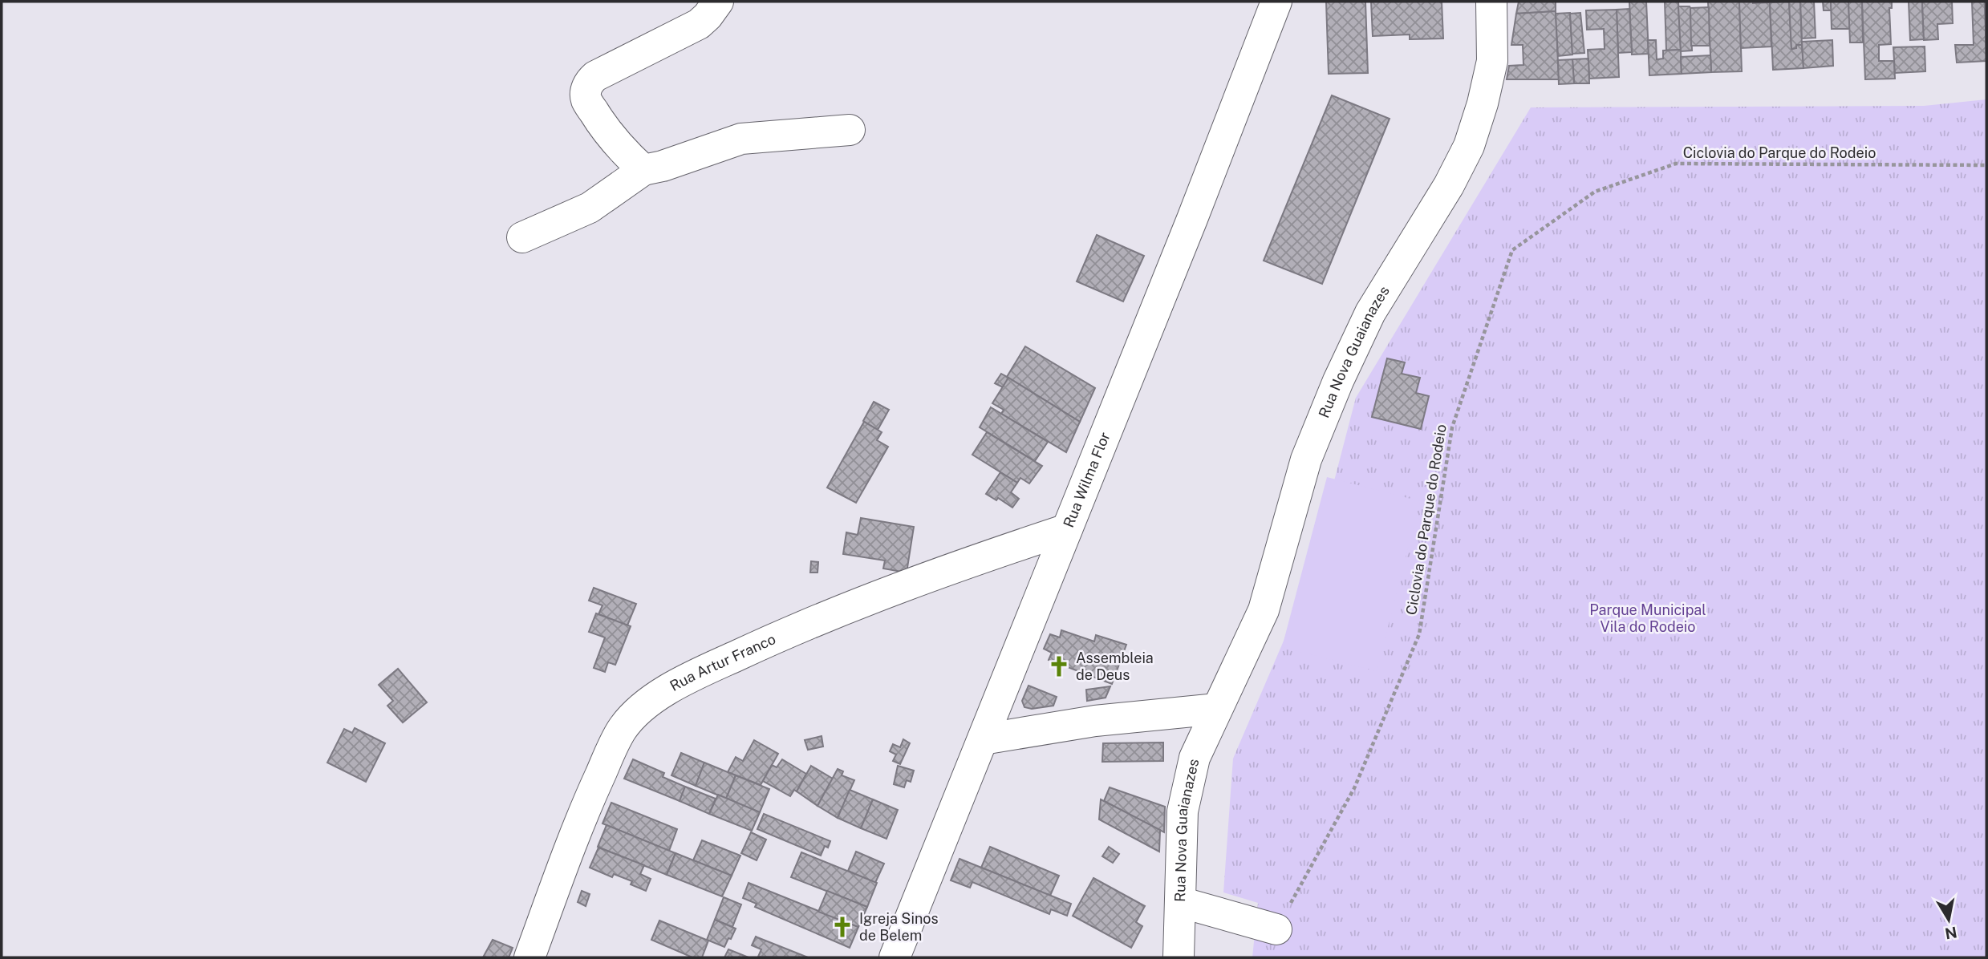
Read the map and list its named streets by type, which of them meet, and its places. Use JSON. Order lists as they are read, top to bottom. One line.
{"streets":{"street":["Rua Nova Guaianazes","Rua Wilma Flor","Rua Artur Franco"],"path":["Ciclovia do Parque do Rodeio"]},"crossings":[["Rua Wilma Flor","Rua Artur Franco"]],"parks":["Parque Municipal Vila do Rodeio"],"places":{"church":["Assembleia de Deus","Igreja Sinos de Belem"]},"north":"bottom"}
